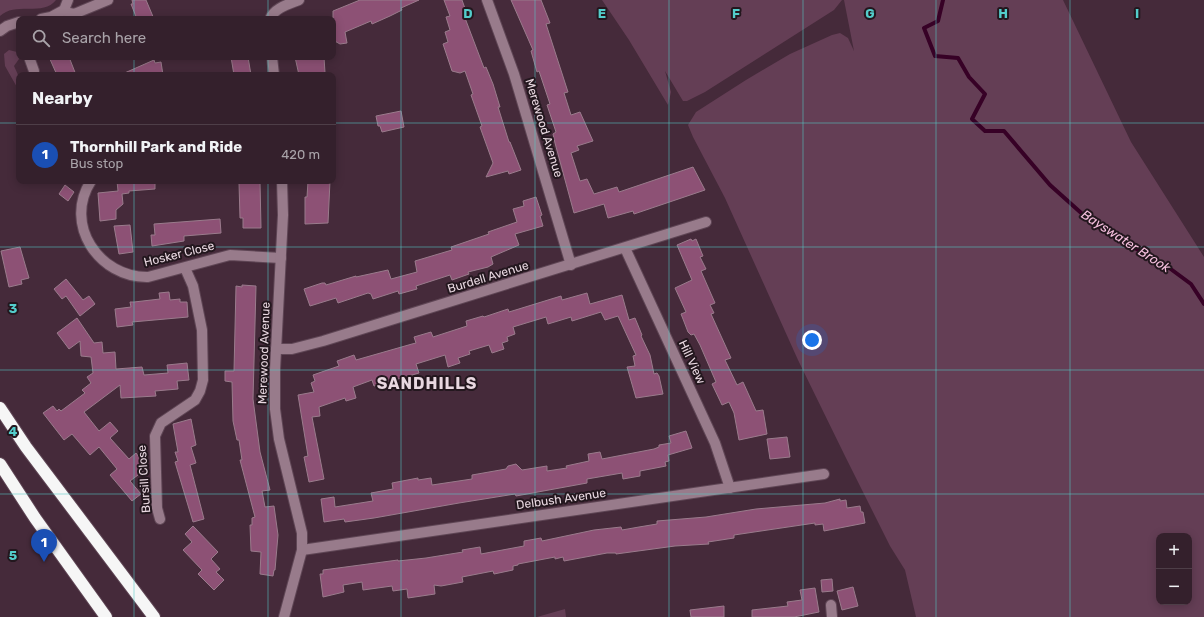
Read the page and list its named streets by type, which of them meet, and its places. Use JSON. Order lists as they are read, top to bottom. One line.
{"streets":{"street":["Merewood Avenue","Hosker Close","Burdell Avenue","Hill View","Bursill Close","Delbush Avenue"]},"crossings":[["Merewood Avenue","Hosker Close"],["Merewood Avenue","Burdell Avenue"],["Merewood Avenue","Delbush Avenue"],["Hosker Close","Bursill Close"],["Burdell Avenue","Hill View"],["Hill View","Delbush Avenue"]],"districts":["SANDHILLS"],"water":["Bayswater Brook"],"page":{"search":"Search here","heading":"Nearby","list":[{"mark":"1","name":"Thornhill Park and Ride","note":"Bus stop","value":"420 m"}],"pins":"1","map_buttons":["+","−"]},"grid":{"columns":["D","E","F","G","H","I"],"rows":["3","4","5"]}}
